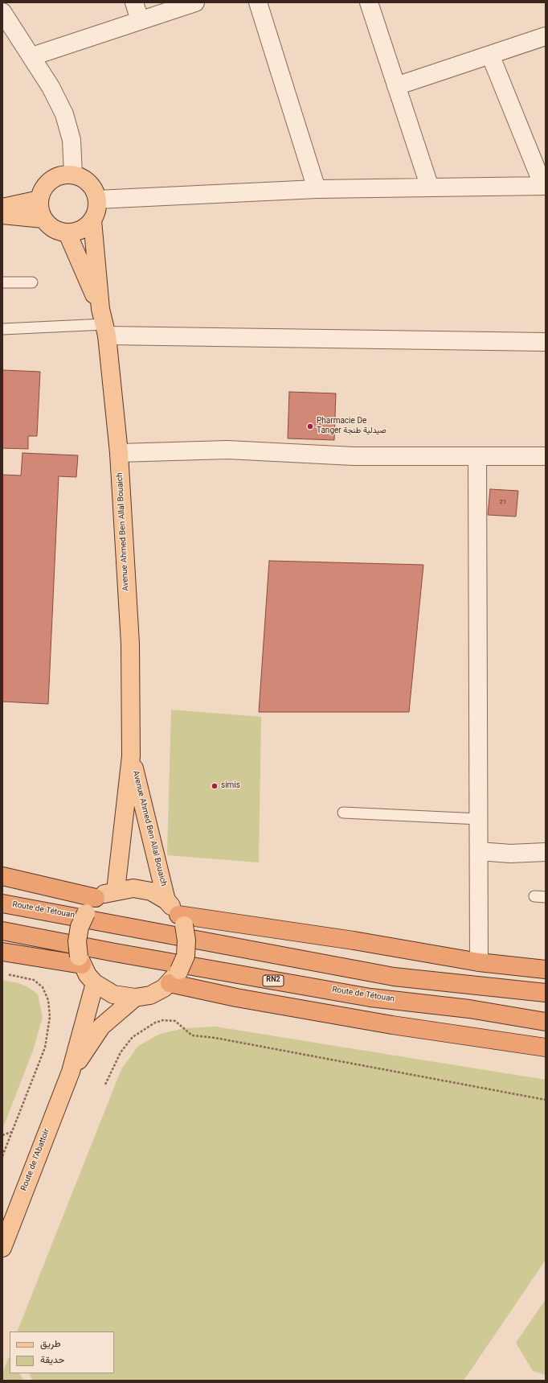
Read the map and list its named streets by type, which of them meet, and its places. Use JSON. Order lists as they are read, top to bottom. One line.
{"streets":{"highway":["Route de Tétouan","RN2"],"main road":["Avenue Ahmed Ben Allal Bouaich","Route de l’Abattoir"]},"crossings":[["Avenue Ahmed Ben Allal Bouaich","Route de Tétouan"],["Avenue Ahmed Ben Allal Bouaich","Route de l’Abattoir"],["Route de Tétouan","Route de l’Abattoir"]],"places":["Pharmacie De Tanger صيدلية طنجة","simis"],"house_numbers":["21"],"legend":["طريق","حديقة"]}
